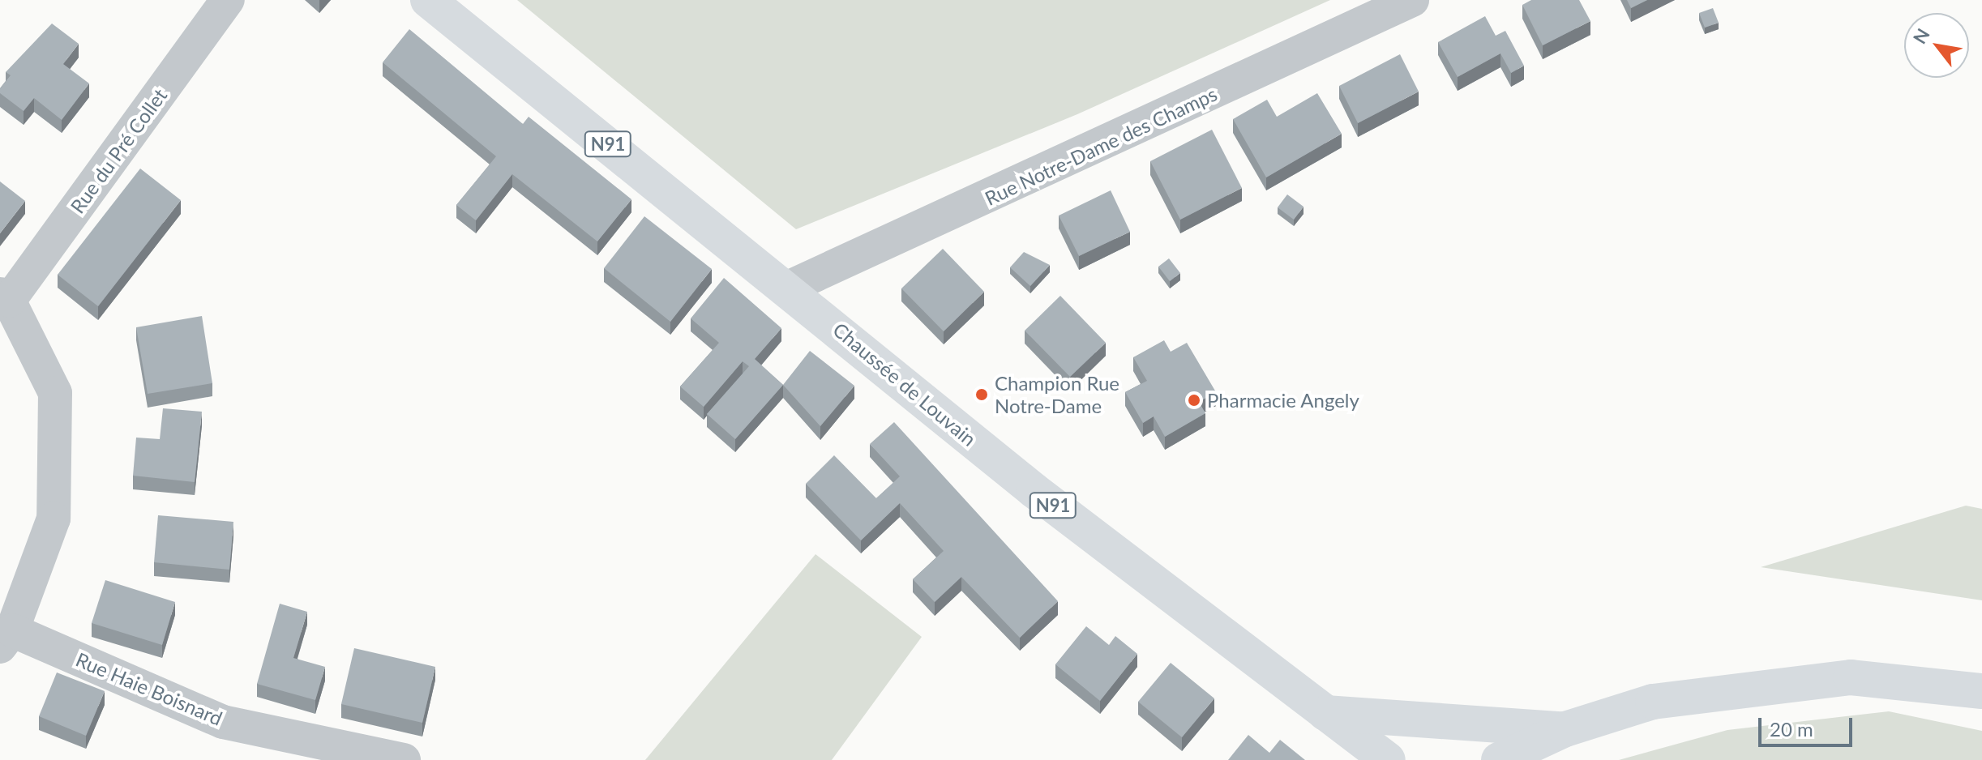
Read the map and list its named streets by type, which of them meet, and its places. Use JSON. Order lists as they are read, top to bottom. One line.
{"streets":{"main road":["N91","Chaussée de Louvain"],"street":["Rue Notre-Dame des Champs","Rue du Pré Collet","Rue Haie Boisnard"]},"crossings":[["Rue Notre-Dame des Champs","Chaussée de Louvain"]],"places":["Champion Rue Notre-Dame","Pharmacie Angely"],"scale_bar":"20 m","north":"top left"}
